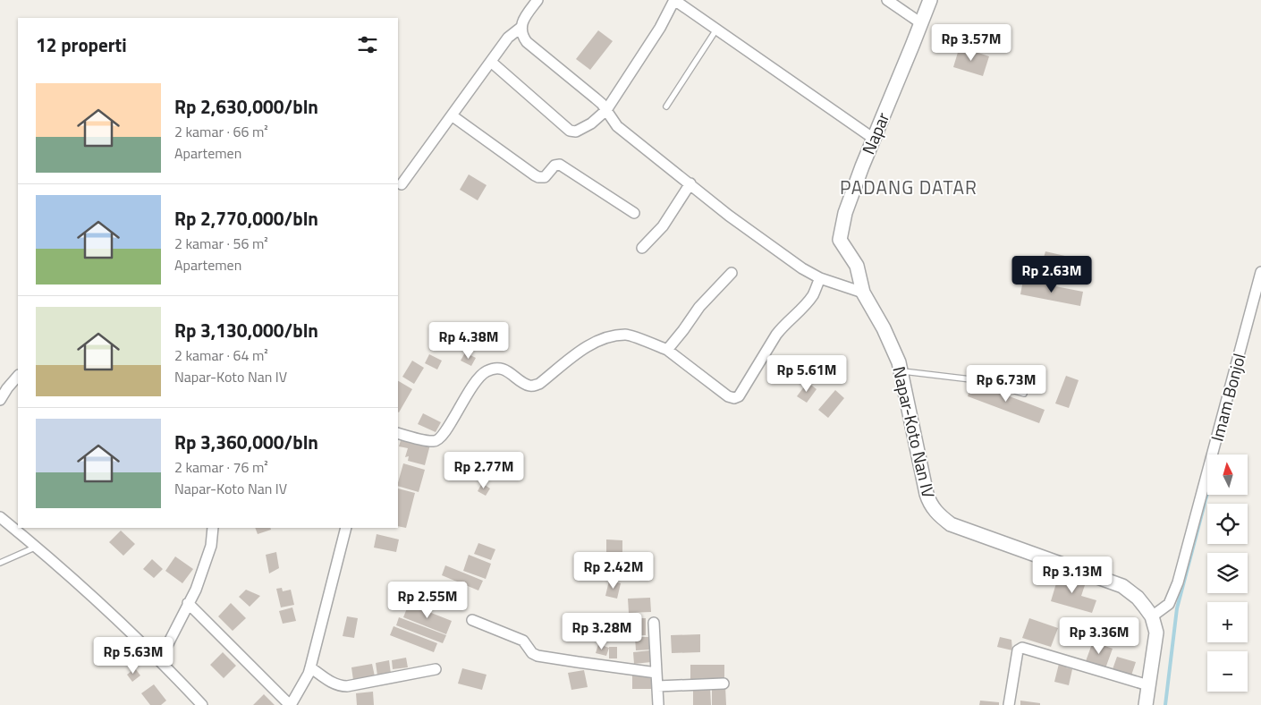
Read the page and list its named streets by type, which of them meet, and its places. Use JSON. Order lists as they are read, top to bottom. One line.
{"streets":{"street":["Napar","Imam Bonjol","Napar-Koto Nan IV"]},"crossings":[["Napar","Napar-Koto Nan IV"],["Imam Bonjol","Napar-Koto Nan IV"]],"districts":["PADANG DATAR"],"north":"top","page":{"heading":"12 properti","price":["Rp 3.57M","Rp 2.63M","Rp 4.38M","Rp 5.61M","Rp 6.73M","Rp 2.77M","Rp 2.42M","Rp 3.13M","Rp 2.55M","Rp 3.28M","Rp 3.36M","Rp 5.63M"],"list":[{"name":"Rp 2,630,000/bln","note":"2 kamar · 66 m² · Apartemen"},{"name":"Rp 2,770,000/bln","note":"2 kamar · 56 m² · Apartemen"},{"name":"Rp 3,130,000/bln","note":"2 kamar · 64 m² · Napar-Koto Nan IV"},{"name":"Rp 3,360,000/bln","note":"2 kamar · 76 m² · Napar-Koto Nan IV"}],"map_buttons":["+","−"]}}
